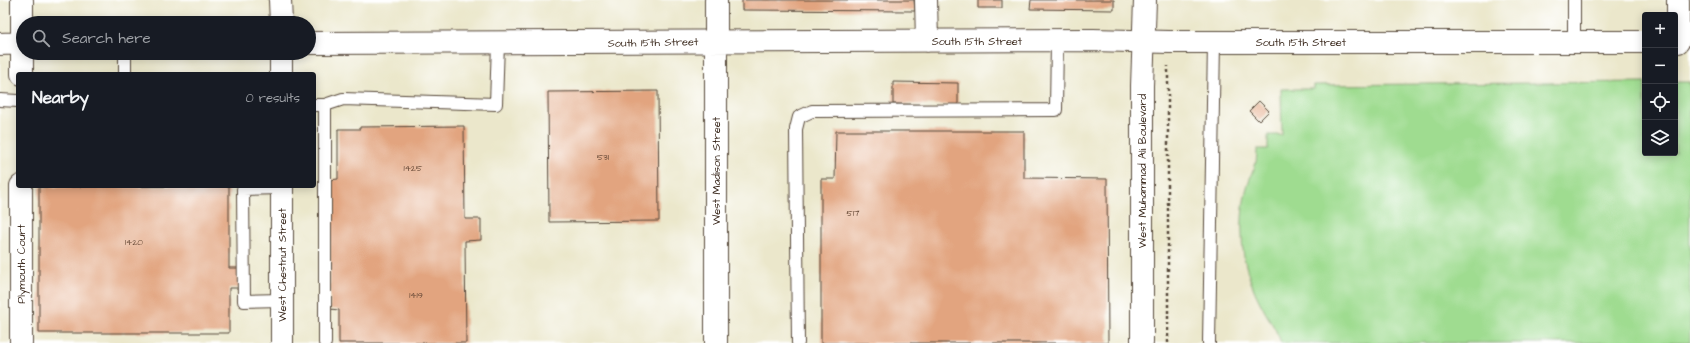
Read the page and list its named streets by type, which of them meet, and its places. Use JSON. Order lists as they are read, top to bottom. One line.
{"streets":{"street":["South 15th Street","West Madison Street","West Muhammad Ali Boulevard","Plymouth Court","West Chestnut Street"]},"crossings":[["South 15th Street","West Madison Street"],["South 15th Street","West Muhammad Ali Boulevard"]],"house_numbers":["531","1425","517","1420","1419"],"page":{"map_buttons":["+","−"],"search":"Search here","heading":["Nearby","0 results"]}}
